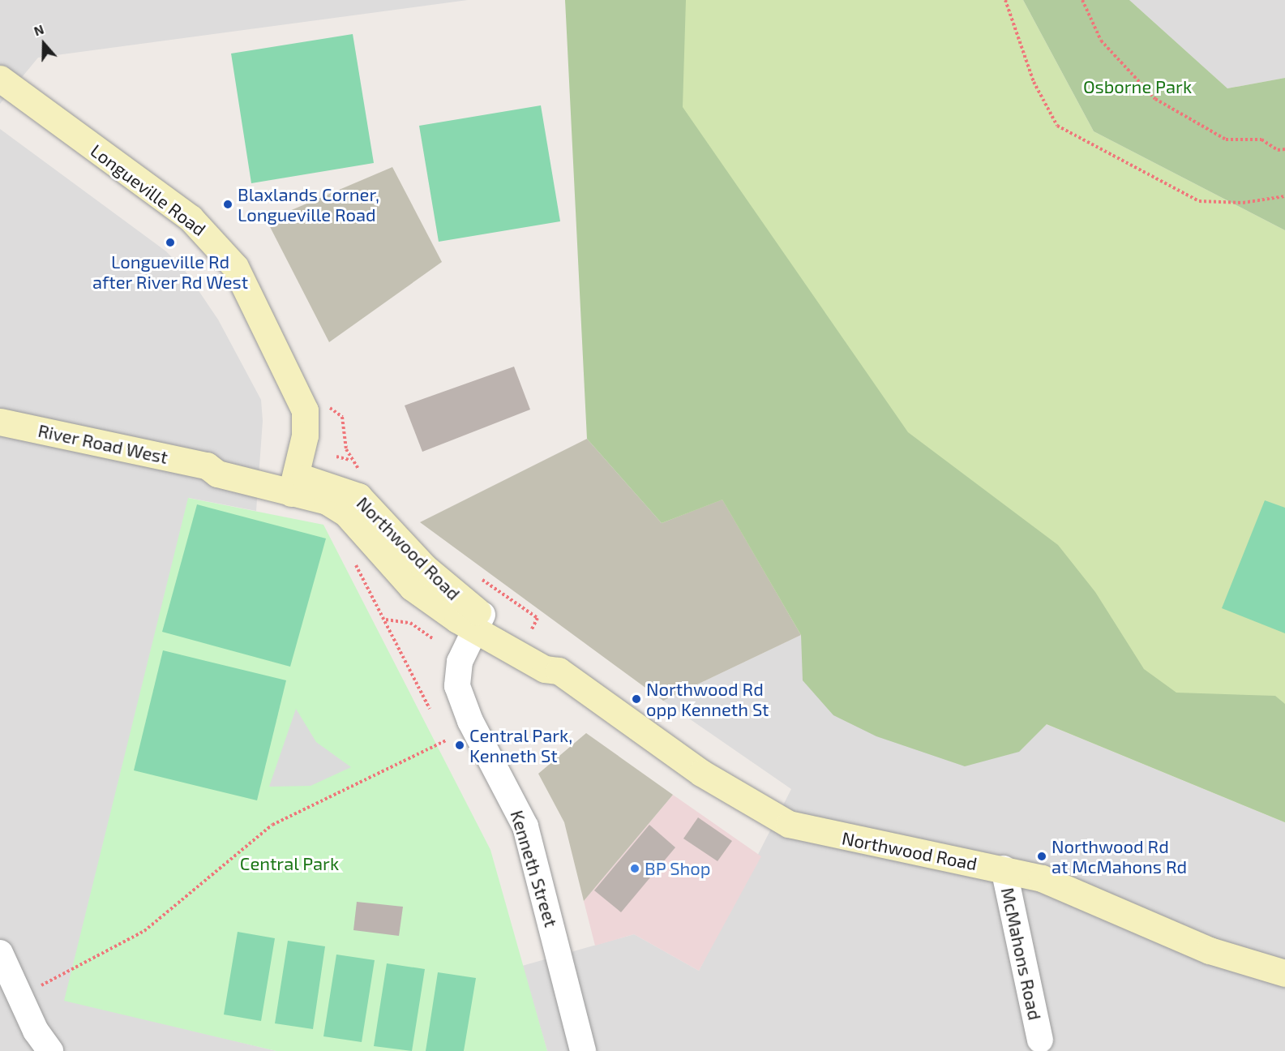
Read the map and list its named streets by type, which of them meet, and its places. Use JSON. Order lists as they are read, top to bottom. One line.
{"streets":{"main road":["Longueville Road","River Road West","Northwood Road"],"street":["Kenneth Street","McMahons Road"]},"crossings":[["Longueville Road","River Road West"],["Longueville Road","Northwood Road"],["River Road West","Northwood Road"],["Northwood Road","Kenneth Street"],["Northwood Road","McMahons Road"]],"parks":["Osborne Park","Central Park"],"places":["Blaxlands Corner, Longueville Road","Longueville Rd after River Rd West","Northwood Rd opp Kenneth St","Central Park, Kenneth St","Northwood Rd at McMahons Rd","BP Shop"],"north":"top"}
